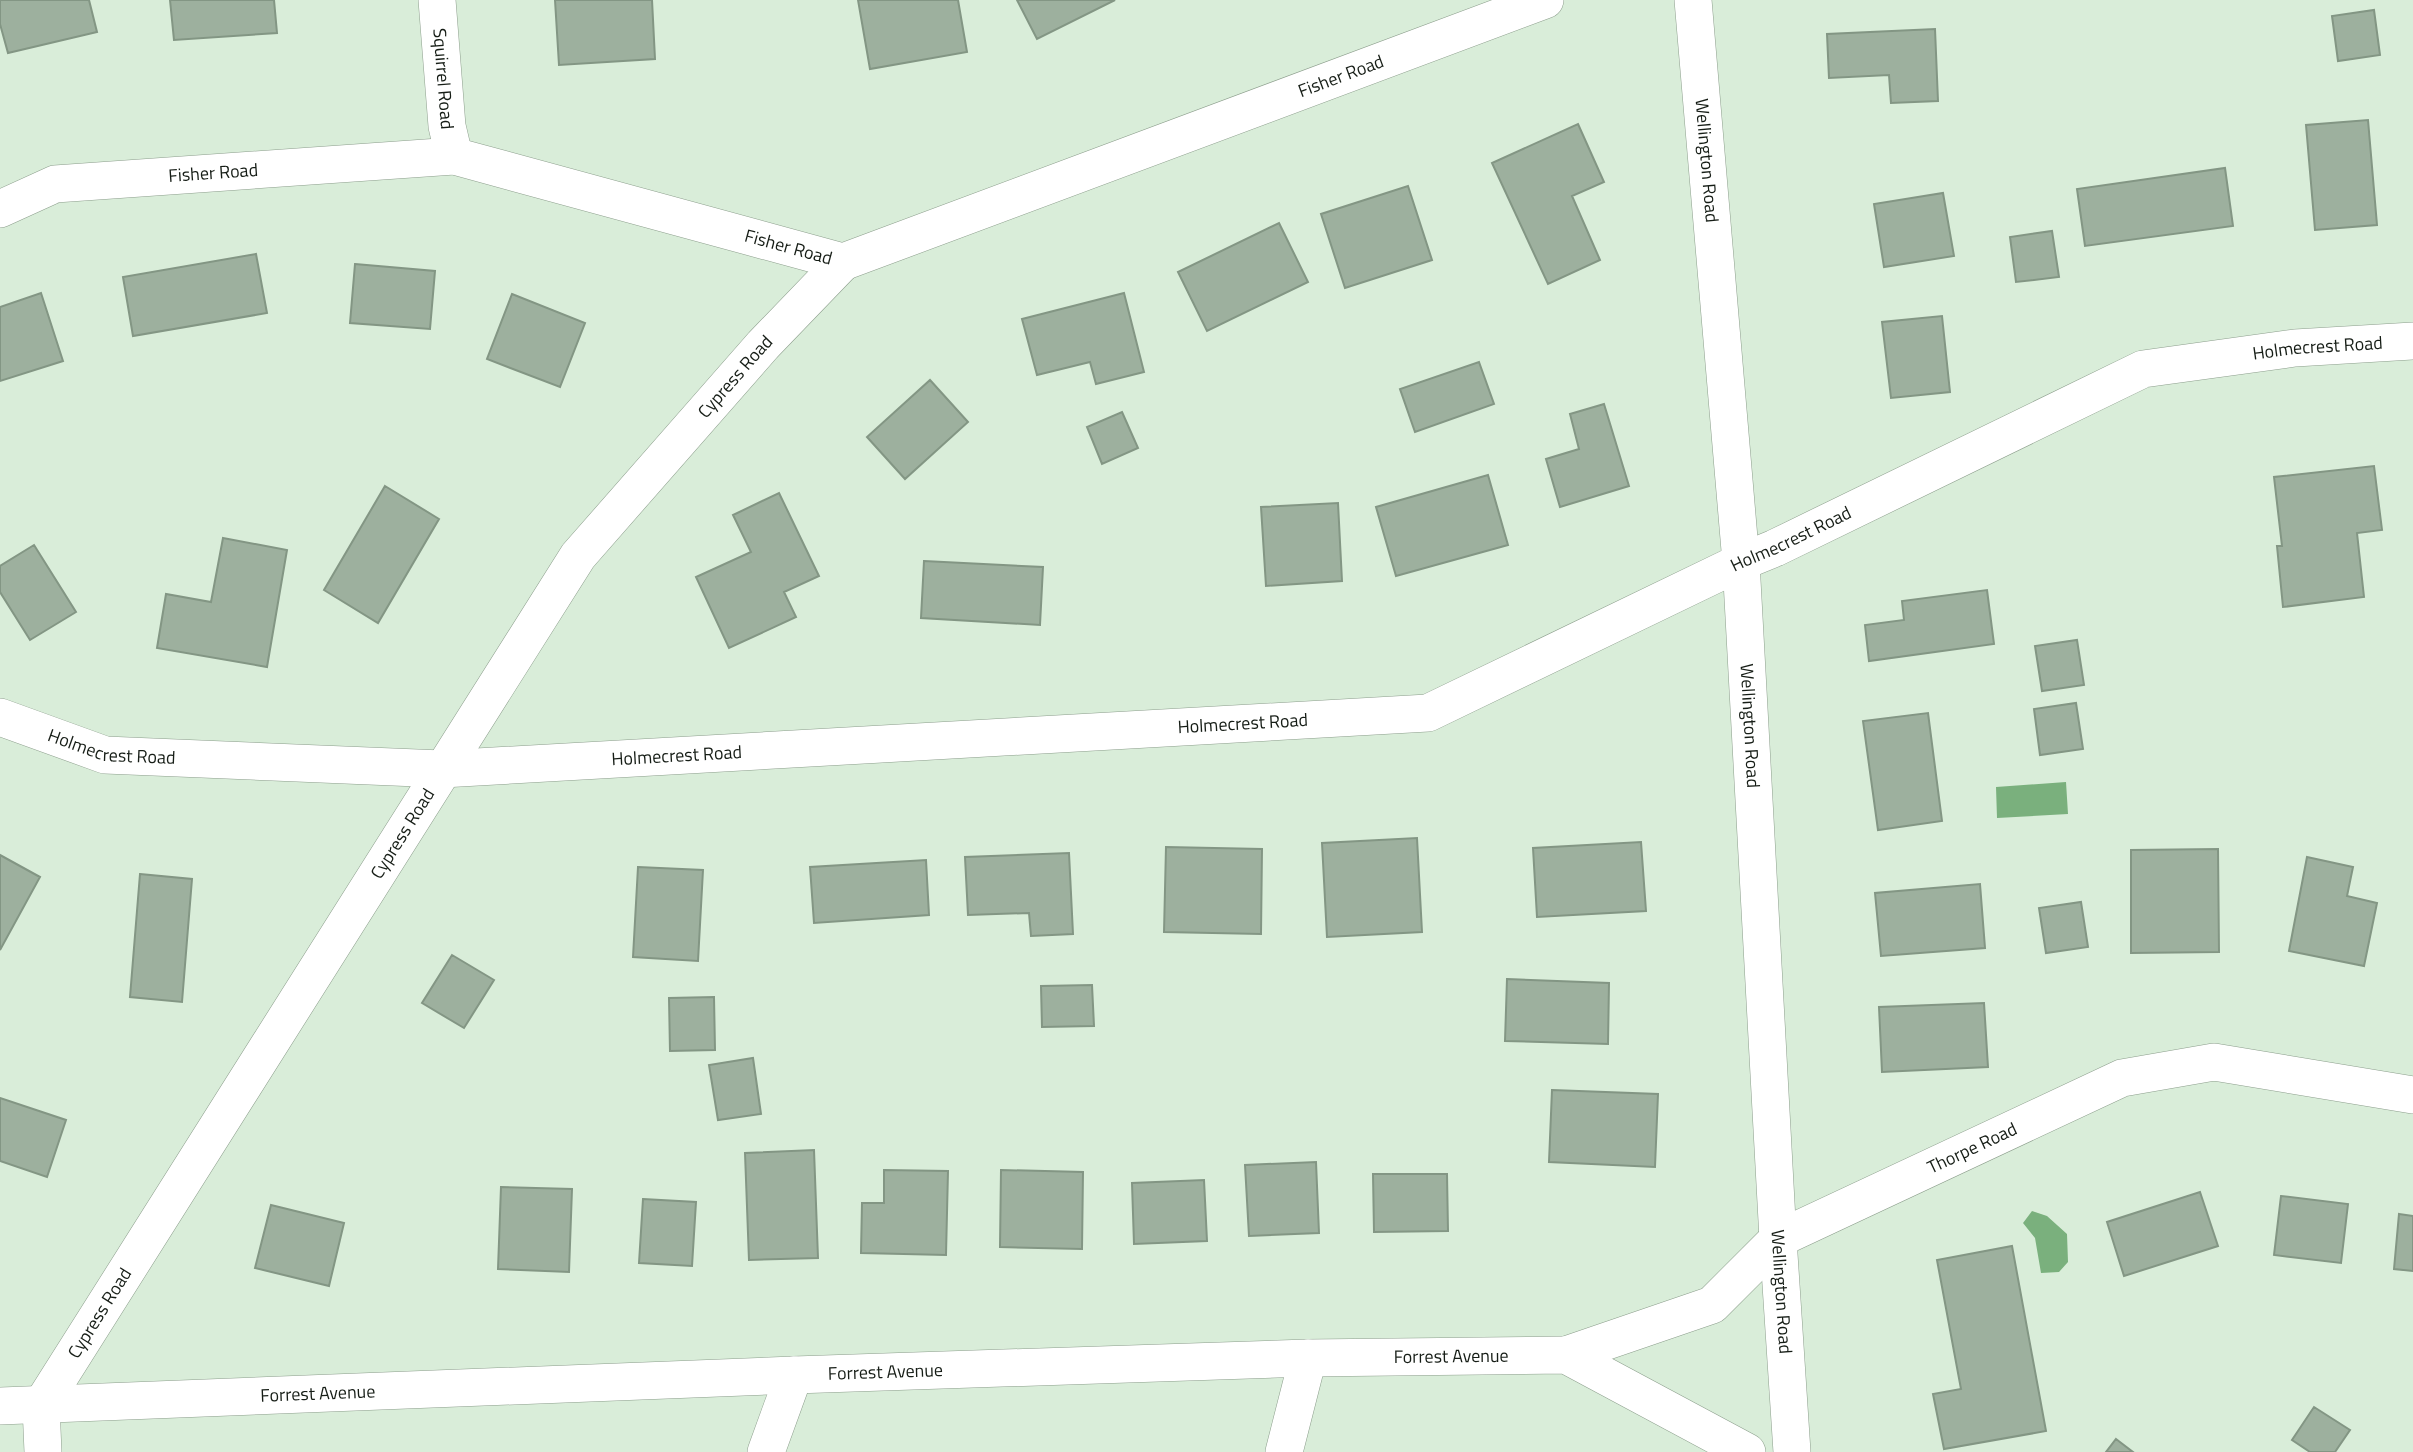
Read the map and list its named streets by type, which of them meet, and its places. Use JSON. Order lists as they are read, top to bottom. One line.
{"streets":{"street":["Fisher Road","Squirrel Road","Wellington Road","Holmecrest Road","Cypress Road","Thorpe Road","Forrest Avenue"]},"crossings":[["Fisher Road","Squirrel Road"],["Fisher Road","Cypress Road"],["Wellington Road","Holmecrest Road"],["Wellington Road","Thorpe Road"],["Holmecrest Road","Cypress Road"],["Cypress Road","Forrest Avenue"],["Thorpe Road","Forrest Avenue"]]}
